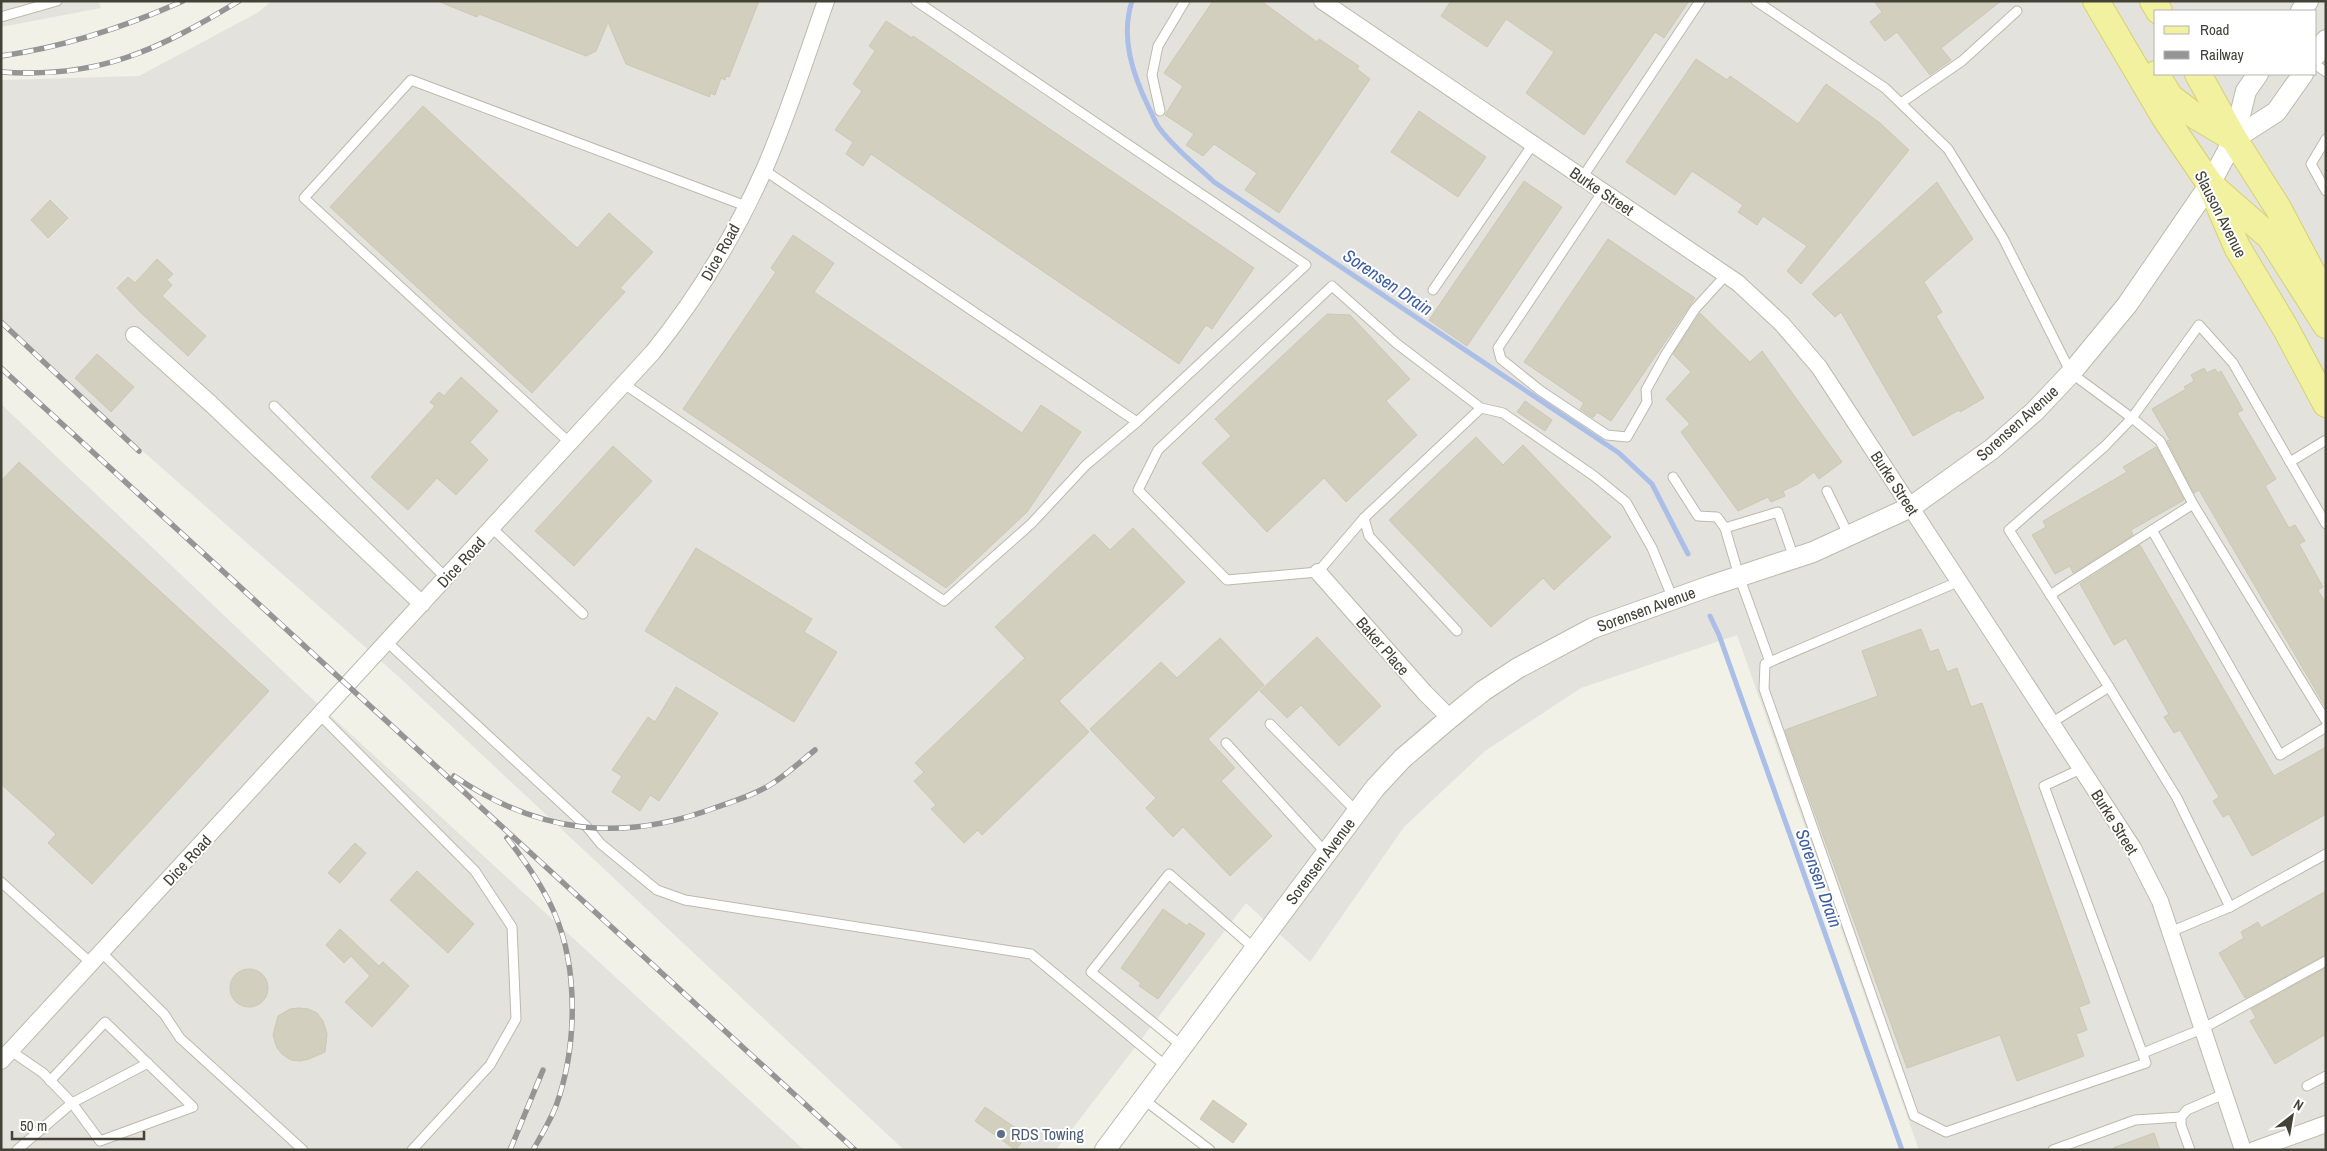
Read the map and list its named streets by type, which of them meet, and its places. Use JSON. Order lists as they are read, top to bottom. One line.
{"streets":{"main road":["Slauson Avenue"],"street":["Burke Street","Dice Road","Sorensen Avenue","Baker Place"]},"crossings":[["Burke Street","Sorensen Avenue"],["Slauson Avenue","Sorensen Avenue"],["Sorensen Avenue","Baker Place"]],"water":["Sorensen Drain"],"places":["RDS Towing"],"legend":["Road","Railway"],"scale_bar":"50 m","north":"top right"}
